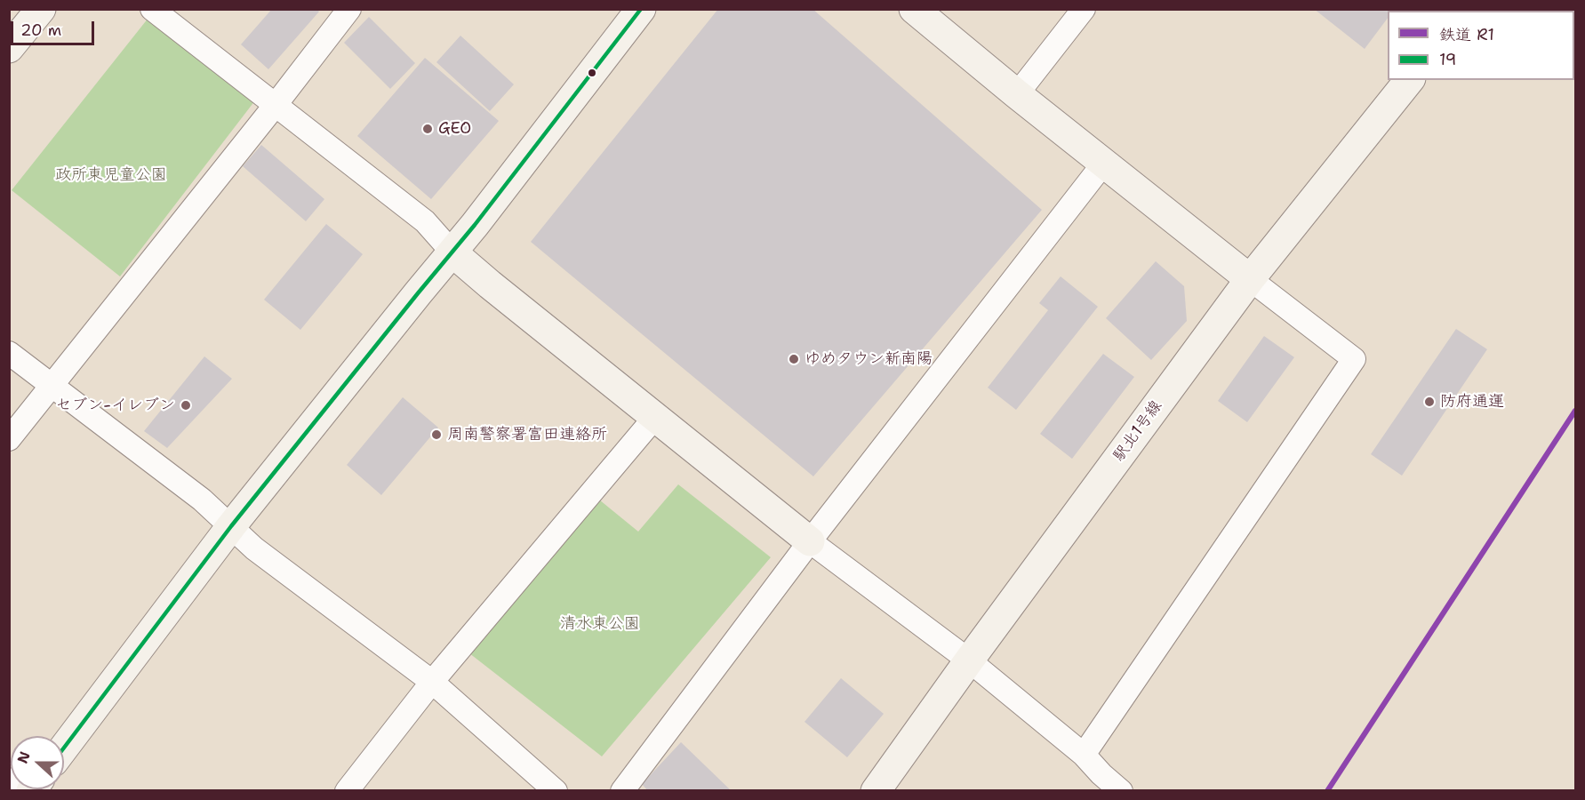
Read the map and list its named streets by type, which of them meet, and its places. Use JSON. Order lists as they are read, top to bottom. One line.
{"streets":{"street":["駅北1号線"]},"parks":["政所東児童公園","清水東公園"],"places":["GEO","ゆめタウン新南陽","防府通運","セブン-イレブン","周南警察署富田連絡所"],"lines":["transit line 19","rail line R1"],"legend":["鉄道 R1","19"],"scale_bar":"20 m","north":"left"}
